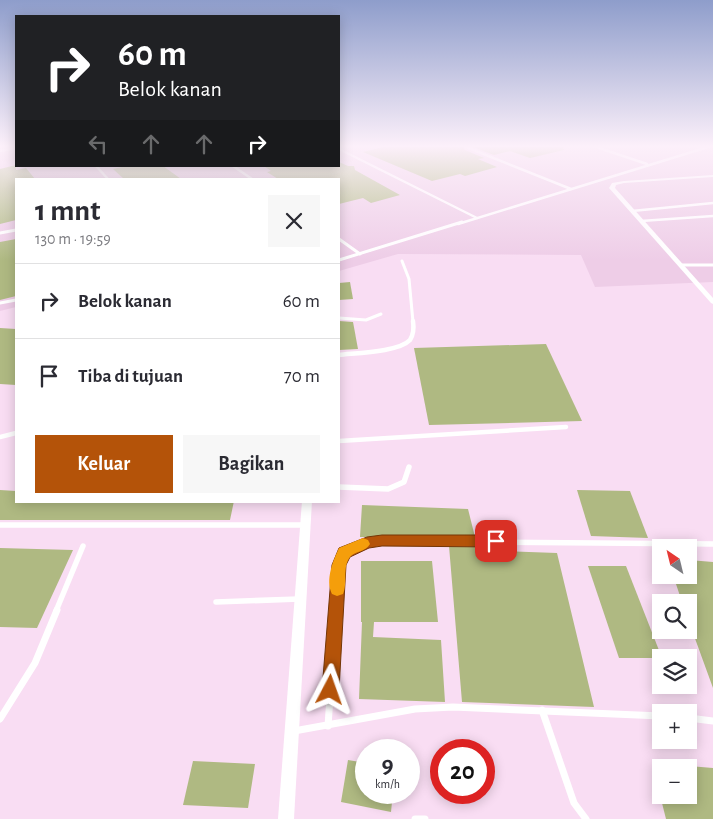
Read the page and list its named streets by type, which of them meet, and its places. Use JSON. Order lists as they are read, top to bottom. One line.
{"north":"top left","page":{"turn":["60 m","Belok kanan"],"heading":["1 mnt","130 m · 19:59"],"list":[{"name":"Belok kanan","value":"60 m"},{"name":"Tiba di tujuan","value":"70 m"}],"buttons":["Keluar","Bagikan"],"map_buttons":["+","−"],"speed":"9 km/h","limit":"20"}}
